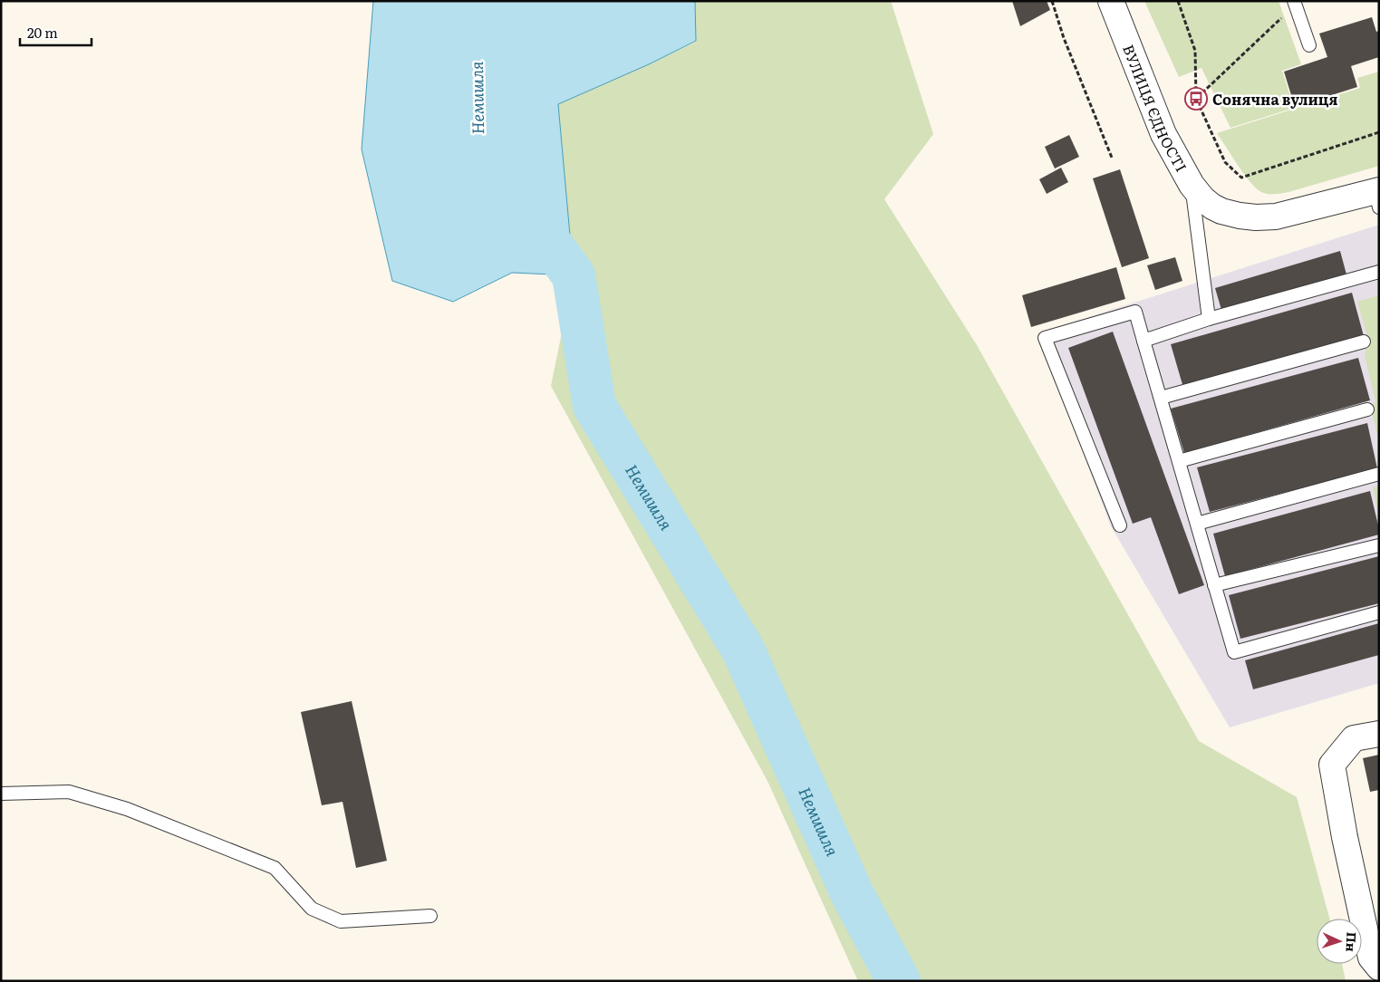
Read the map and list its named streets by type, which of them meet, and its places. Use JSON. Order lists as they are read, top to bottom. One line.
{"streets":{"street":["ВУЛИЦЯ ЄДНОСТІ"]},"water":["Немишля"],"places":{"bus stop":["Сонячна вулиця"]},"scale_bar":"20 m","north":"right"}
